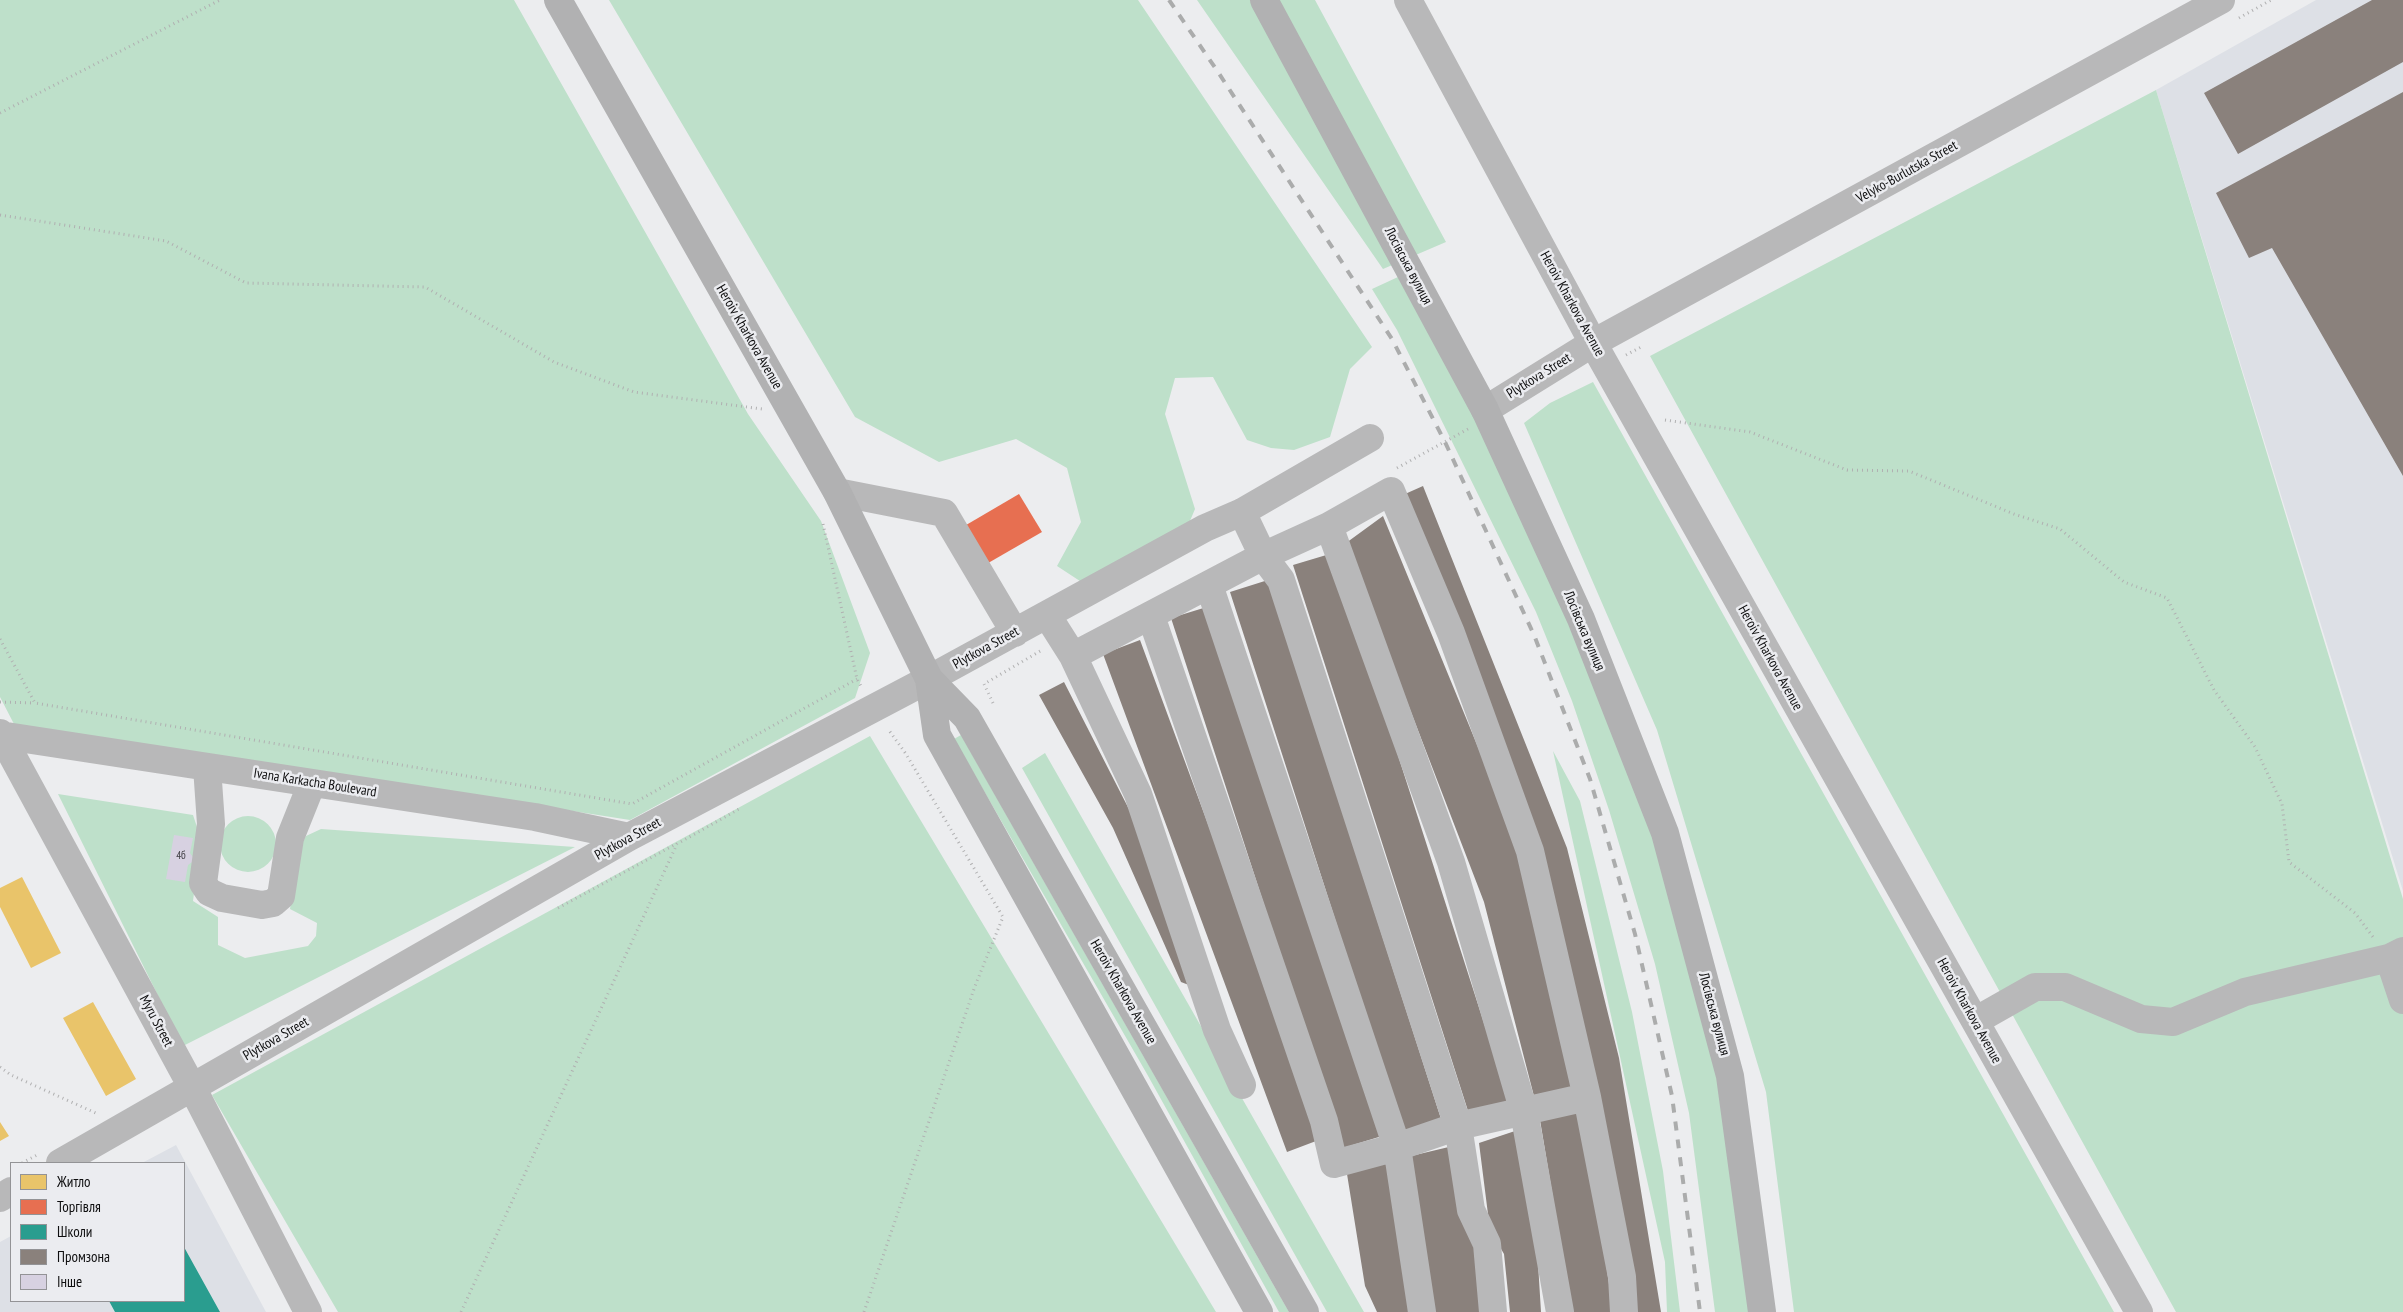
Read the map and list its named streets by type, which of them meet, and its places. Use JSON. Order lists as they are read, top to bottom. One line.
{"streets":{"main road":["Лосівська вулиця","Heroiv Kharkova Avenue"],"street":["Velyko-Burlutska Street","Plytkova Street","Ivana Karkacha Boulevard","Myru Street"]},"crossings":[["Velyko-Burlutska Street","Heroiv Kharkova Avenue"],["Velyko-Burlutska Street","Plytkova Street"],["Лосівська вулиця","Plytkova Street"],["Heroiv Kharkova Avenue","Plytkova Street"],["Plytkova Street","Ivana Karkacha Boulevard"],["Plytkova Street","Myru Street"],["Ivana Karkacha Boulevard","Myru Street"]],"house_numbers":["4б"],"legend":["Житло","Торгівля","Школи","Промзона","Інше"]}
